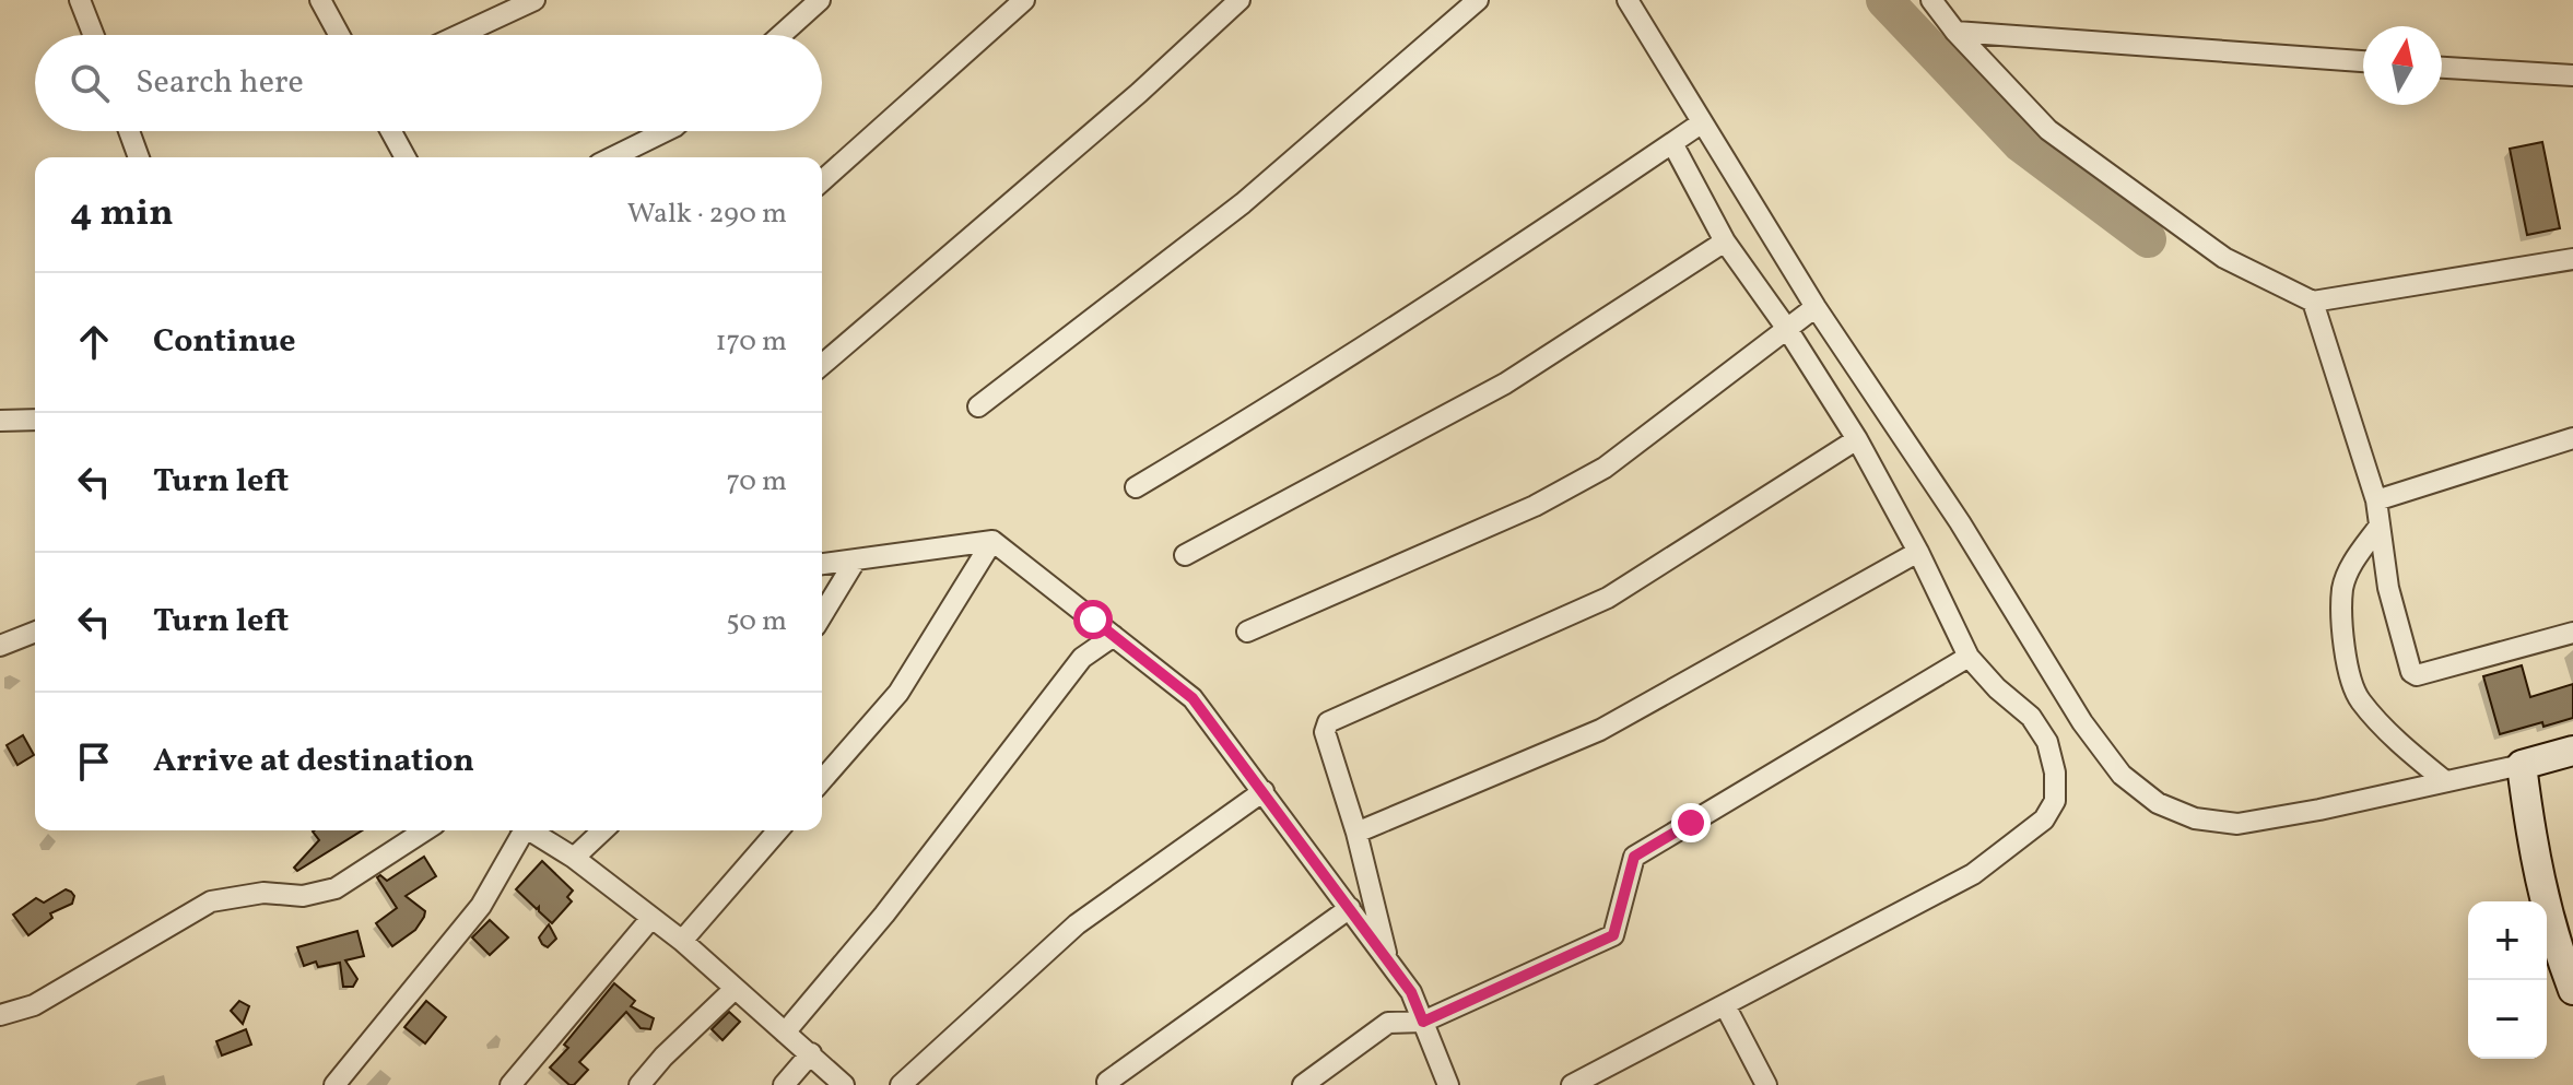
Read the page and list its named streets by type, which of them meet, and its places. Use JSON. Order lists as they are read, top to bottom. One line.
{"north":"top","page":{"search":"Search here","heading":["4 min","Walk · 290 m"],"list":[["Continue","170 m"],["Turn left","70 m"],["Turn left","50 m"],"Arrive at destination"],"map_buttons":["+","−"]}}
